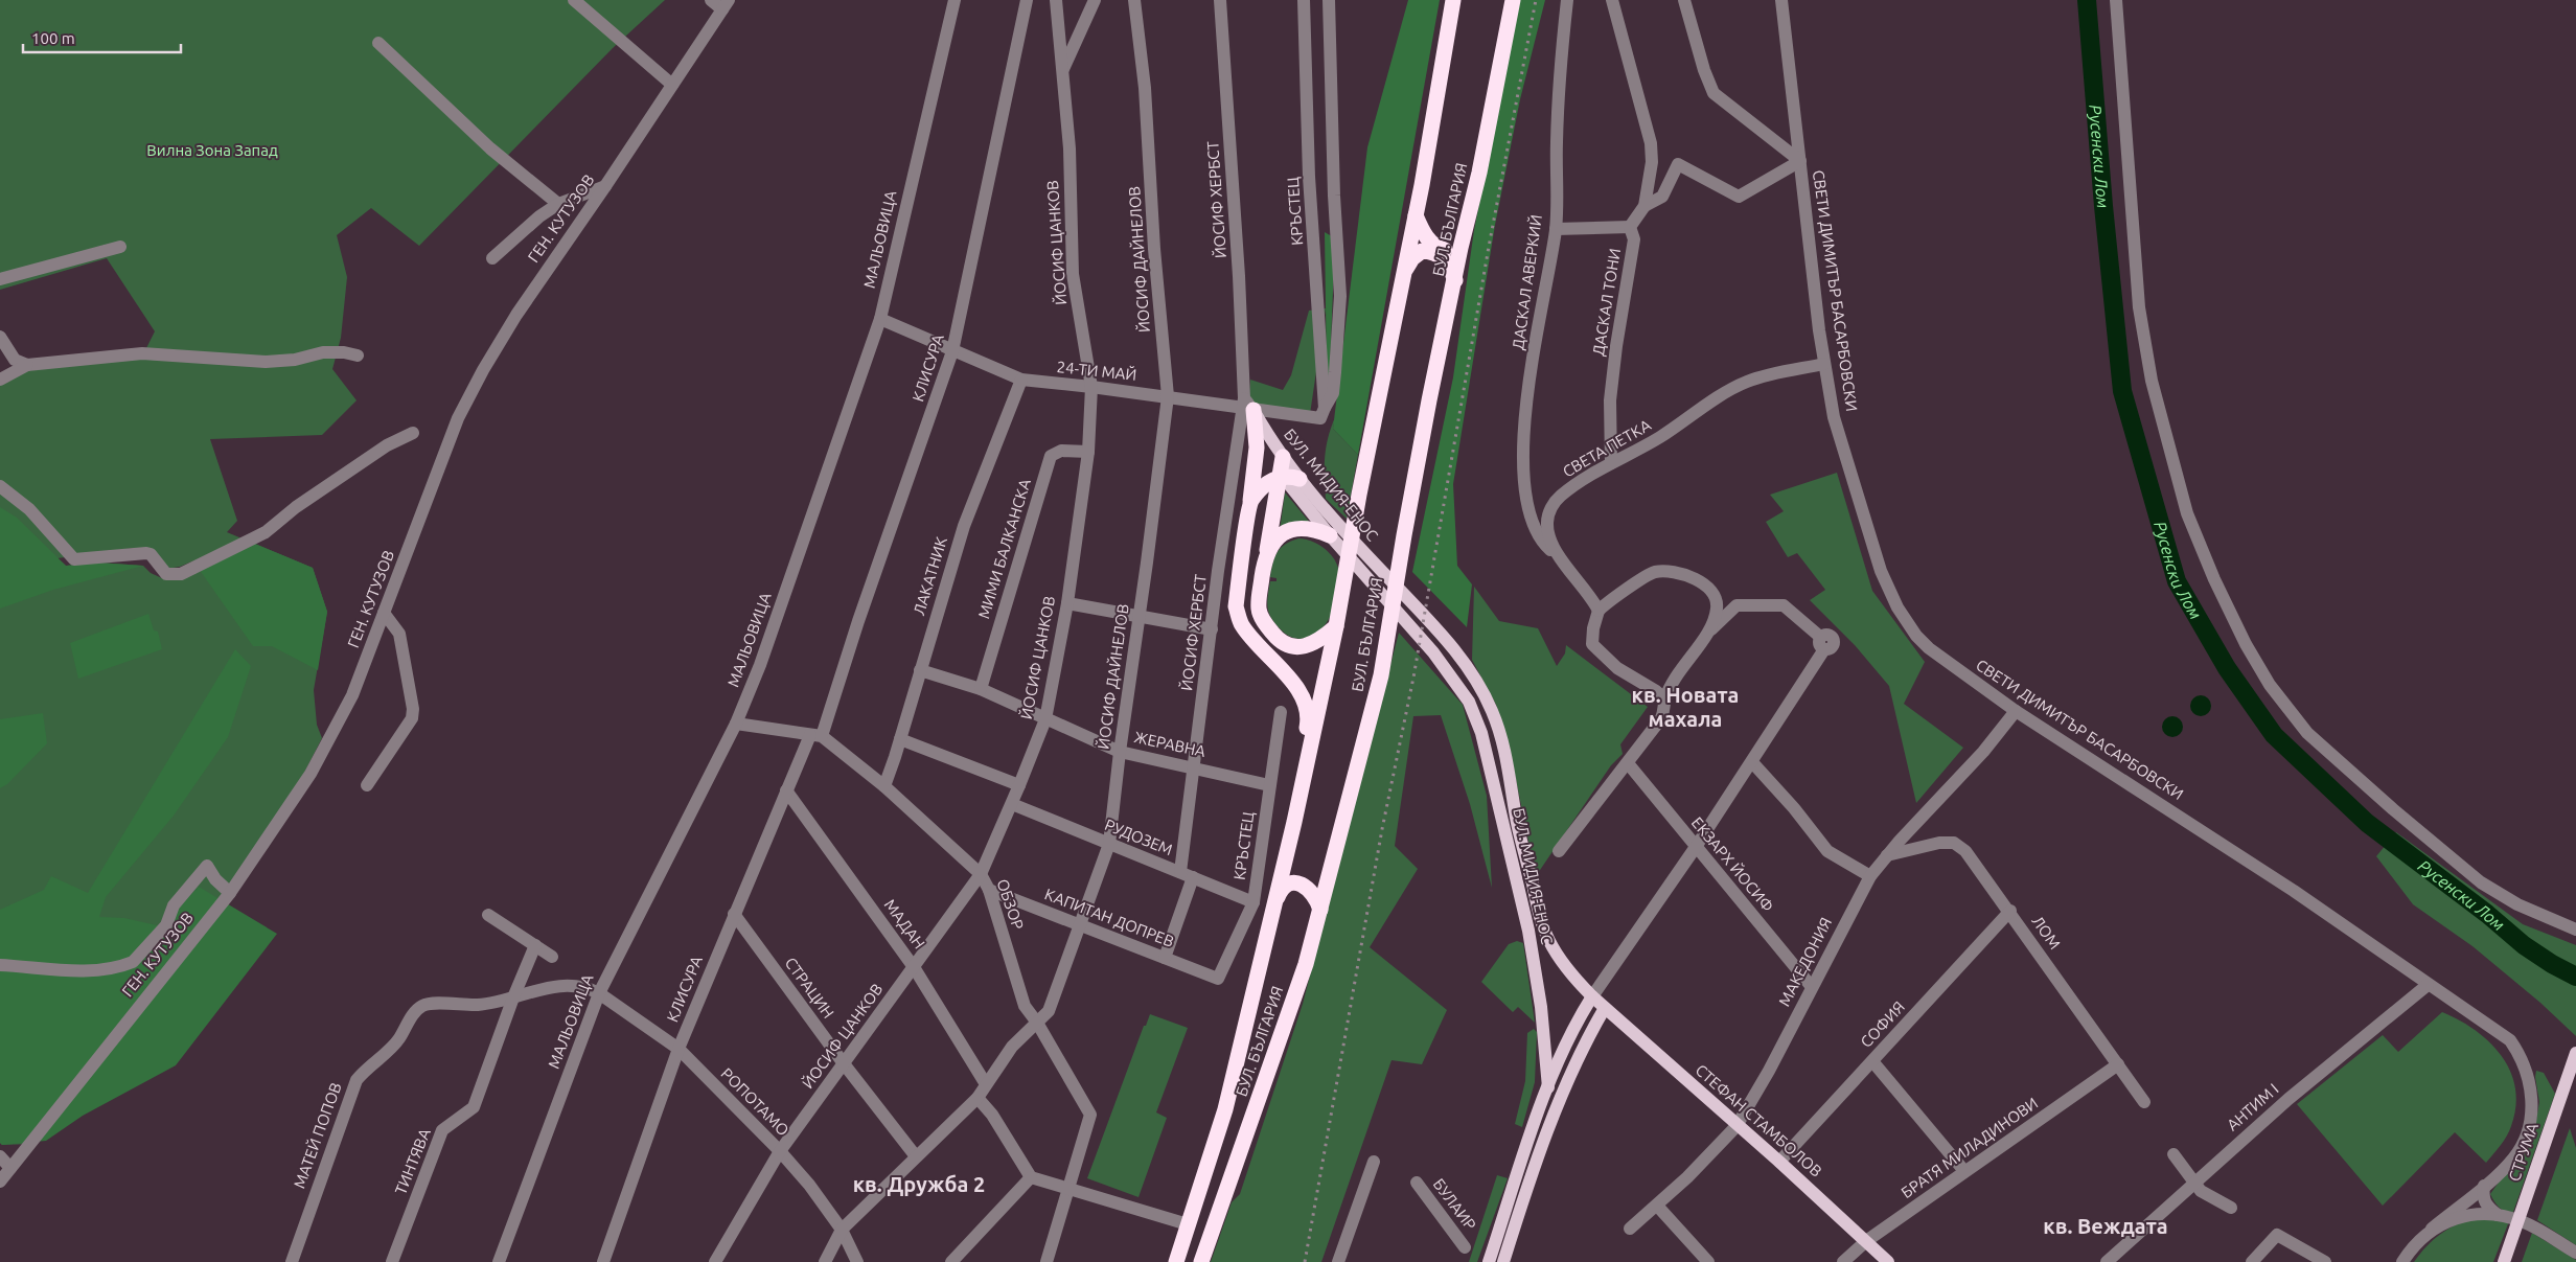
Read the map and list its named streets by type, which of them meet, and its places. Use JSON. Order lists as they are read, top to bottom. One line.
{"streets":{"highway":["БУЛ. БЪЛГАРИЯ"],"main road":["БУЛ. МИДИЯ-ЕНОС","СТЕФАН СТАМБОЛОВ","СТРУМА"],"street":["ЙОСИФ ХЕРБСТ","КРЪСТЕЦ","ГЕН. КУТУЗОВ","МАЛЬОВИЦА","ЙОСИФ ЦАНКОВ","ЙОСИФ ДАЙНЕЛОВ","ДАСКАЛ АВЕРКИЙ","СВЕТИ ДИМИТЪР БАСАРБОВСКИ","ДАСКАЛ ТОНИ","КЛИСУРА","24-ТИ МАЙ","СВЕТА ПЕТКА","МИМИ БАЛКАНСКА","ЛАКАТНИК","ЖЕРАВНА","РУДОЗЕМ","ЕКЗАРХ ЙОСИФ","ОБЗОР","КАПИТАН ДОПРЕВ","МАДАН","ЛОМ","МАКЕДОНИЯ","СТРАЦИН","СОФИЯ","РОПОТАМО","АНТИМ I","МАТЕЙ ПОПОВ","БРАТЯ МИЛАДИНОВИ","ТИНТЯВА","БУЛАИР"]},"crossings":[["ЙОСИФ ХЕРБСТ","24-ТИ МАЙ"],["ЙОСИФ ХЕРБСТ","БУЛ. МИДИЯ-ЕНОС"],["ЙОСИФ ХЕРБСТ","ЖЕРАВНА"],["ЙОСИФ ХЕРБСТ","РУДОЗЕМ"],["ЙОСИФ ХЕРБСТ","КАПИТАН ДОПРЕВ"],["КРЪСТЕЦ","24-ТИ МАЙ"],["КРЪСТЕЦ","ЖЕРАВНА"],["КРЪСТЕЦ","РУДОЗЕМ"],["КРЪСТЕЦ","КАПИТАН ДОПРЕВ"],["МАЛЬОВИЦА","24-ТИ МАЙ"],["МАЛЬОВИЦА","ОБЗОР"],["МАЛЬОВИЦА","РОПОТАМО"],["МАЛЬОВИЦА","МАТЕЙ ПОПОВ"],["ЙОСИФ ЦАНКОВ","24-ТИ МАЙ"],["ЙОСИФ ЦАНКОВ","МИМИ БАЛКАНСКА"],["ЙОСИФ ЦАНКОВ","ЖЕРАВНА"],["ЙОСИФ ЦАНКОВ","РУДОЗЕМ"],["ЙОСИФ ЦАНКОВ","ОБЗОР"],["ЙОСИФ ЦАНКОВ","МАДАН"],["ЙОСИФ ЦАНКОВ","СТРАЦИН"],["ЙОСИФ ЦАНКОВ","РОПОТАМО"],["ЙОСИФ ДАЙНЕЛОВ","24-ТИ МАЙ"],["ЙОСИФ ДАЙНЕЛОВ","ЖЕРАВНА"],["ЙОСИФ ДАЙНЕЛОВ","РУДОЗЕМ"],["ЙОСИФ ДАЙНЕЛОВ","ОБЗОР"],["ЙОСИФ ДАЙНЕЛОВ","КАПИТАН ДОПРЕВ"],["ЙОСИФ ДАЙНЕЛОВ","МАДАН"],["ЙОСИФ ДАЙНЕЛОВ","СТРАЦИН"],["ЙОСИФ ДАЙНЕЛОВ","РОПОТАМО"],["ДАСКАЛ АВЕРКИЙ","СВЕТА ПЕТКА"],["СВЕТИ ДИМИТЪР БАСАРБОВСКИ","СВЕТА ПЕТКА"],["СВЕТИ ДИМИТЪР БАСАРБОВСКИ","МАКЕДОНИЯ"],["СВЕТИ ДИМИТЪР БАСАРБОВСКИ","АНТИМ I"],["ДАСКАЛ ТОНИ","СВЕТА ПЕТКА"],["КЛИСУРА","24-ТИ МАЙ"],["КЛИСУРА","ОБЗОР"],["КЛИСУРА","МАДАН"],["КЛИСУРА","СТРАЦИН"],["КЛИСУРА","РОПОТАМО"],["24-ТИ МАЙ","БУЛ. МИДИЯ-ЕНОС"],["24-ТИ МАЙ","ЛАКАТНИК"],["СВЕТА ПЕТКА","БУЛ. МИДИЯ-ЕНОС"],["БУЛ. МИДИЯ-ЕНОС","ЕКЗАРХ ЙОСИФ"],["БУЛ. МИДИЯ-ЕНОС","СТЕФАН СТАМБОЛОВ"],["МИМИ БАЛКАНСКА","ЖЕРАВНА"],["ЛАКАТНИК","ЖЕРАВНА"],["ЛАКАТНИК","ОБЗОР"],["ЕКЗАРХ ЙОСИФ","МАКЕДОНИЯ"],["ОБЗОР","КАПИТАН ДОПРЕВ"],["ЛОМ","МАКЕДОНИЯ"],["ЛОМ","СОФИЯ"],["ЛОМ","БРАТЯ МИЛАДИНОВИ"],["МАКЕДОНИЯ","СТЕФАН СТАМБОЛОВ"],["СОФИЯ","СТЕФАН СТАМБОЛОВ"],["РОПОТАМО","МАТЕЙ ПОПОВ"],["СТЕФАН СТАМБОЛОВ","БРАТЯ МИЛАДИНОВИ"],["МАТЕЙ ПОПОВ","ТИНТЯВА"]],"districts":["кв. Новата махала","кв. Дружба 2","кв. Веждата"],"water":["Русенски Лом"],"parks":["Вилна Зона Запад"],"scale_bar":"100 m"}
